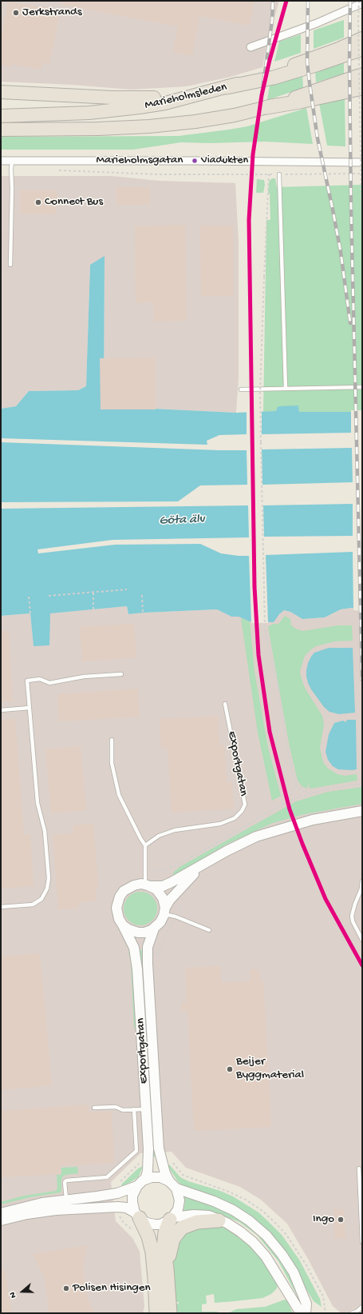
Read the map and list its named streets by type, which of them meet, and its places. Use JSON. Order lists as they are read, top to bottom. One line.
{"streets":{"highway":["Marieholmsleden"],"street":["Marieholmsgatan","Exportgatan"]},"water":["Göta älv"],"places":["Jerkstrands","Viadukten","Connect Bus","Beijer Byggmaterial","Ingo","Polisen Hisingen"],"north":"left"}
